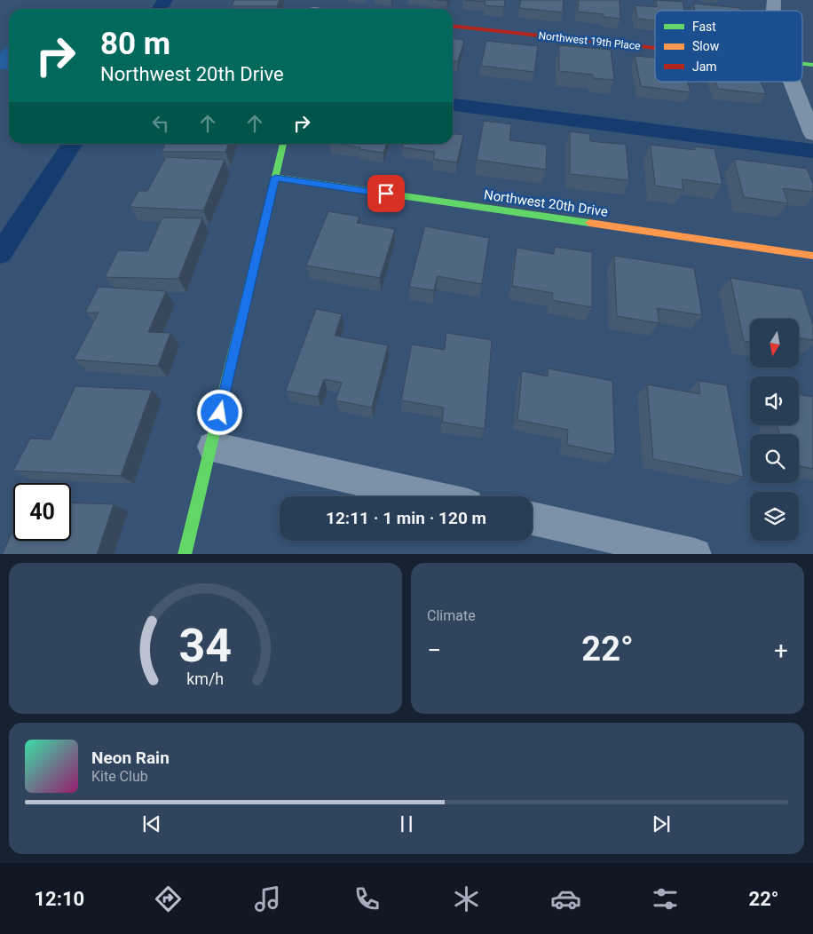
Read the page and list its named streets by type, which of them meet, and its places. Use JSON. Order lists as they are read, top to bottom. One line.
{"streets":{"street":["Northwest 19th Place","Northwest 20th Drive"]},"legend":["Fast","Slow","Jam"],"north":"bottom","page":{"turn":["80 m","Northwest 20th Drive"],"limit":"40","trip":"12:11 · 1 min · 120 m","tile":"Climate","heat":["−","22°","+"],"song":["Neon Rain","Kite Club"],"tabs":["12:10","22°"],"gauge":["34","km/h"]}}
